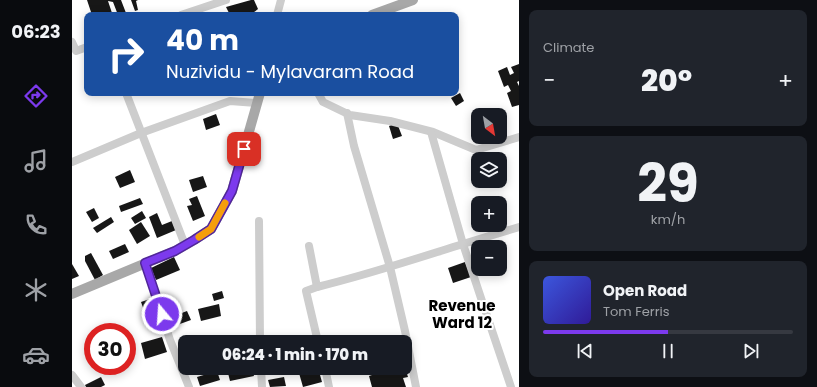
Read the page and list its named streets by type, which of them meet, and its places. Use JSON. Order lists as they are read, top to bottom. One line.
{"districts":["Revenue Ward 12"],"north":"bottom right","page":{"tabs":"06:23","tile":["Climate",["29","km/h"]],"turn":["40 m","Nuzividu - Mylavaram Road"],"heat":["−","20°","+"],"map_buttons":["+","−"],"song":["Open Road","Tom Ferris"],"limit":"30","trip":"06:24 · 1 min · 170 m"}}
